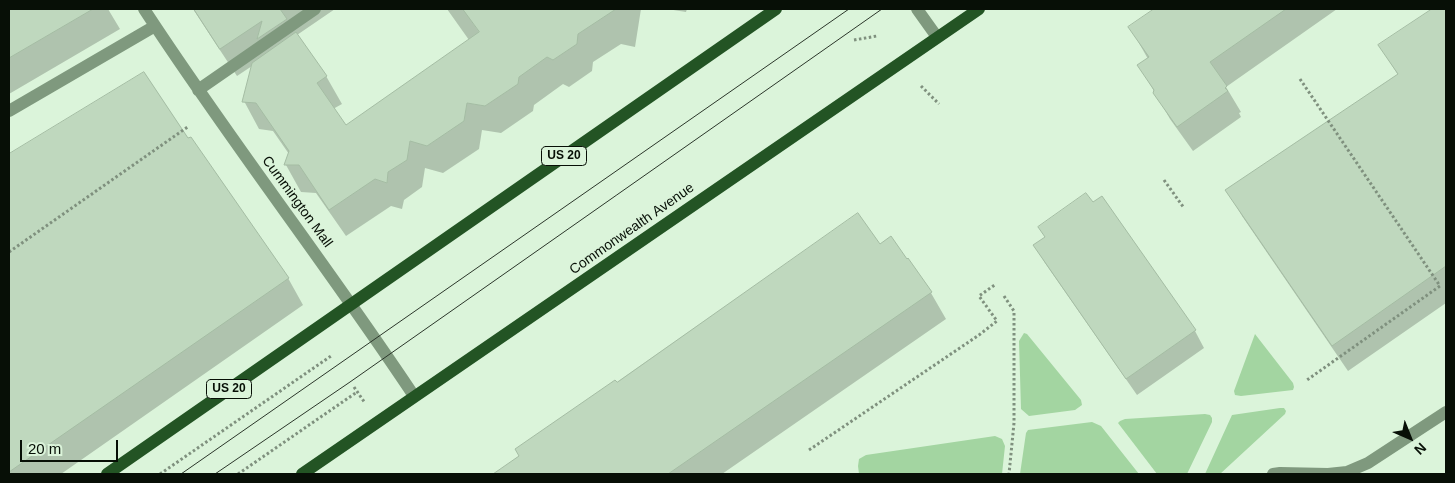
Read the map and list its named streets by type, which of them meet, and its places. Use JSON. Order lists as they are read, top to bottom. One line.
{"streets":{"main road":["US 20","Commonwealth Avenue"],"street":["Cummington Mall"]},"crossings":[["US 20","Cummington Mall"],["Cummington Mall","Commonwealth Avenue"]],"scale_bar":"20 m","north":"bottom right"}
